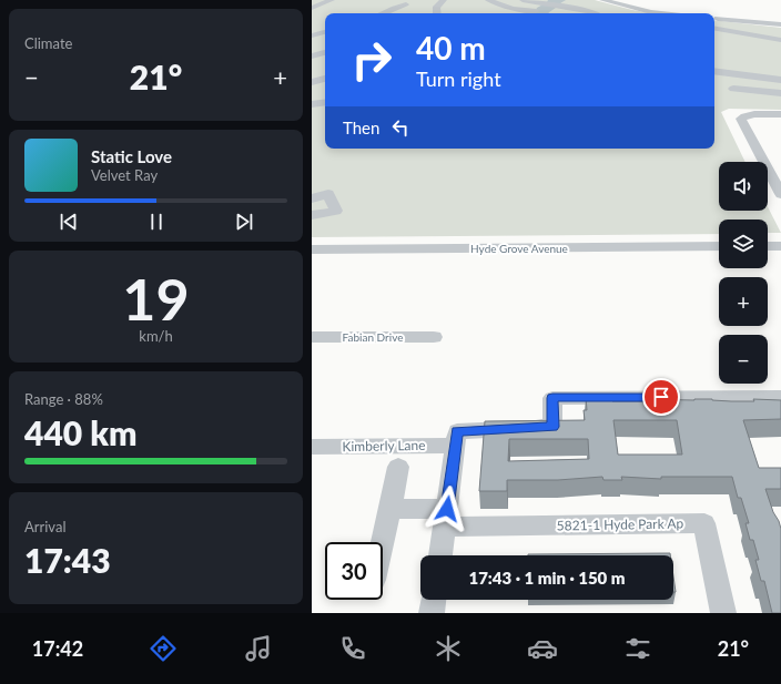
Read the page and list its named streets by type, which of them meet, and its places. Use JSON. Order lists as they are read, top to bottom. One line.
{"streets":{"street":["Hyde Grove Avenue","Fabian Drive","Kimberly Lane","5821-1 Hyde Park Ap"]},"page":{"tile":["Climate",["19","km/h"],["Range · 88%","440 km"],["Arrival","17:43"]],"turn":["40 m","Turn right"],"heat":["−","21°","+"],"then":"Then","song":["Static Love","Velvet Ray"],"map_buttons":["+","−"],"limit":"30","trip":"17:43 · 1 min · 150 m","tabs":["17:42","21°"]}}
